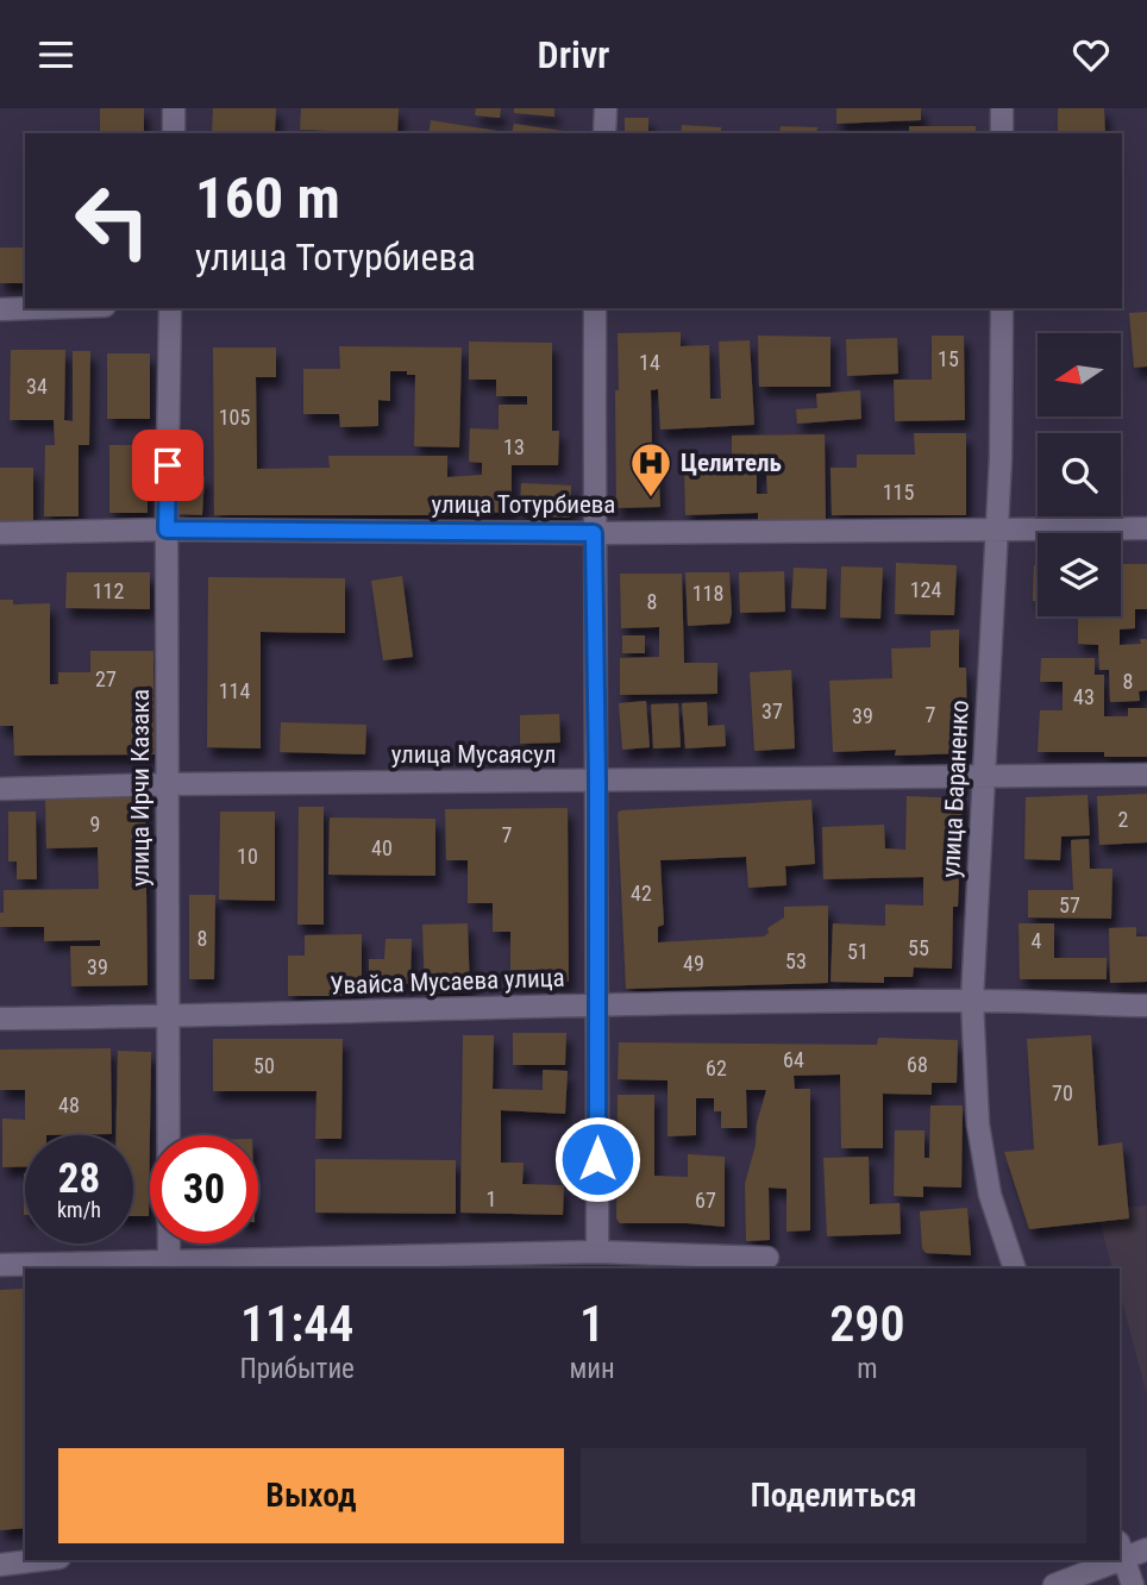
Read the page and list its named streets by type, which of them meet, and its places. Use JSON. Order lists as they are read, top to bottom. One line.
{"streets":{"street":["улица Тотурбиева","улица Мусаясул","улица Ирчи Казака","улица Бараненко","Увайса Мусаева улица"]},"crossings":[["улица Тотурбиева","улица Ирчи Казака"],["улица Тотурбиева","улица Бараненко"],["улица Мусаясул","улица Ирчи Казака"],["улица Мусаясул","улица Бараненко"],["улица Ирчи Казака","Увайса Мусаева улица"],["улица Бараненко","Увайса Мусаева улица"]],"places":{"hospital":["Целитель"]},"house_numbers":["15","14","34","105","13","115","124","112","118","8","27","8","114","43","37","7","39","2","9","7","40","10","42","57","8","4","55","51","53","49","39","64","68","50","62","70","48","1","67"],"north":"left","page":{"header":"Drivr","turn":["160 m","улица Тотурбиева"],"speed":"28 km/h","limit":"30","eta":["11:44","Прибытие","1","мин","290","m"],"buttons":["Выход","Поделиться"]}}
